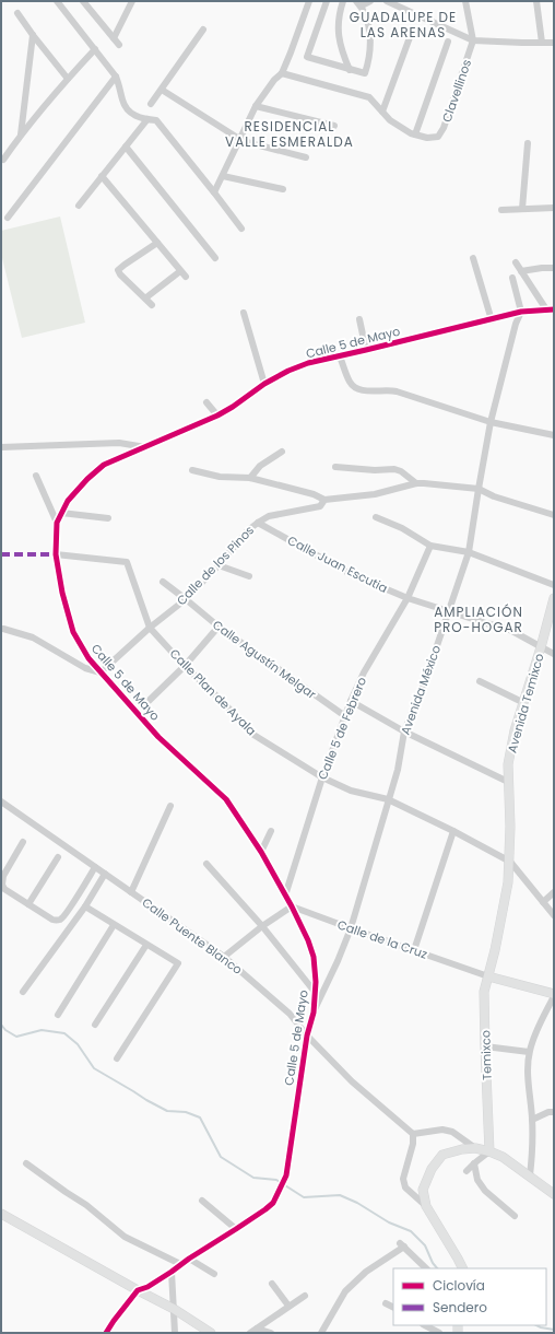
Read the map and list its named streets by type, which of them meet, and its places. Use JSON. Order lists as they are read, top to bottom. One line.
{"streets":{"main road":["Avenida Temixco","Calle de la Cruz","Temixco"],"street":["Clavellinos","Calle 5 de Mayo","Calle Juan Escutia","Calle de los Pinos","Calle Agustín Melgar","Avenida México","Calle Plan de Ayala","Calle 5 de Febrero","Calle Puente Blanco"]},"crossings":[["Calle 5 de Mayo","Calle de los Pinos"],["Calle 5 de Mayo","Avenida México"],["Calle 5 de Mayo","Calle Plan de Ayala"],["Calle 5 de Mayo","Calle 5 de Febrero"],["Calle 5 de Mayo","Calle Puente Blanco"],["Calle 5 de Mayo","Calle de la Cruz"],["Calle Juan Escutia","Calle de los Pinos"],["Calle Juan Escutia","Avenida México"],["Calle Juan Escutia","Avenida Temixco"],["Calle Juan Escutia","Calle 5 de Febrero"],["Calle de los Pinos","Calle Agustín Melgar"],["Calle de los Pinos","Avenida México"],["Calle de los Pinos","Calle Plan de Ayala"],["Calle Agustín Melgar","Calle 5 de Febrero"],["Avenida México","Calle Plan de Ayala"],["Avenida México","Calle de la Cruz"],["Calle Plan de Ayala","Calle 5 de Febrero"],["Calle Plan de Ayala","Temixco"],["Avenida Temixco","Temixco"],["Calle de la Cruz","Temixco"]],"districts":["GUADALUPE DE LAS ARENAS","RESIDENCIAL VALLE ESMERALDA","AMPLIACIÓN PRO-HOGAR"],"legend":["Ciclovía","Sendero"]}
